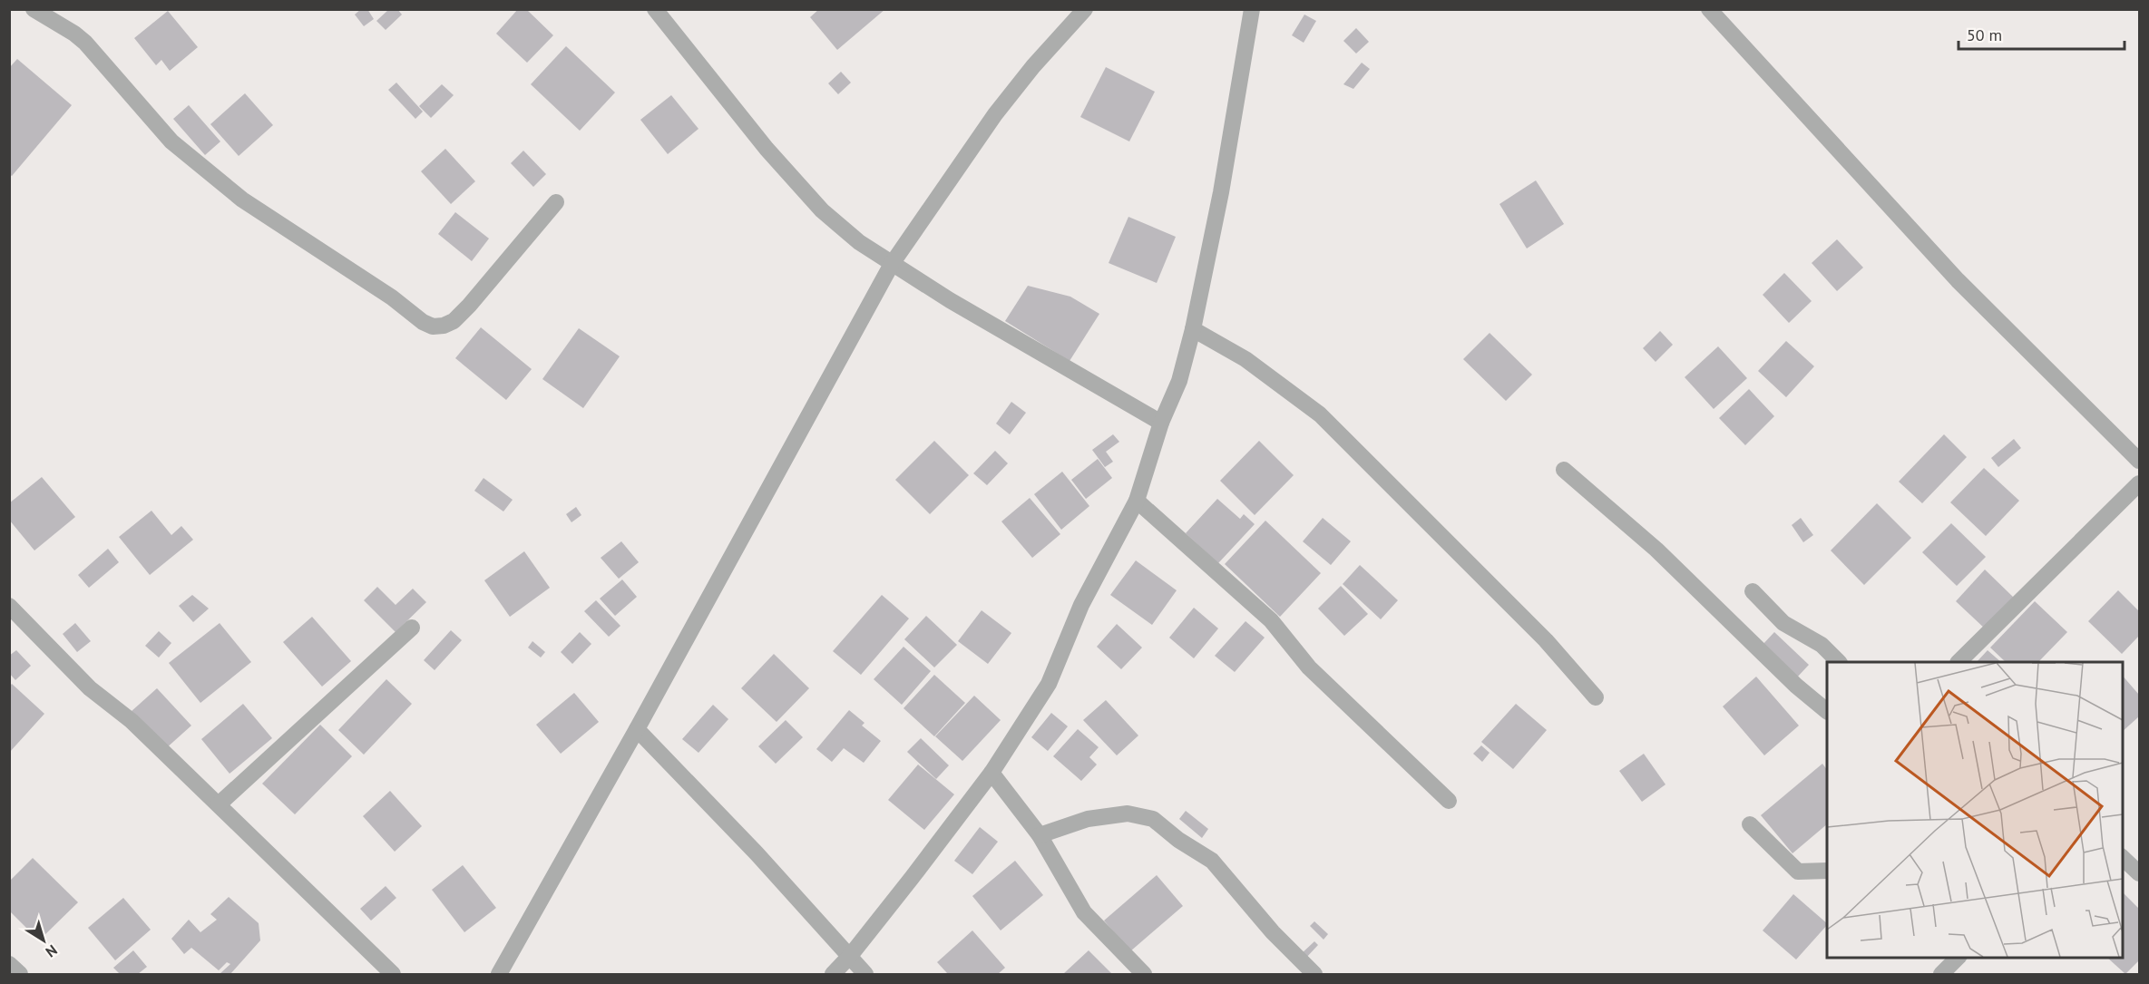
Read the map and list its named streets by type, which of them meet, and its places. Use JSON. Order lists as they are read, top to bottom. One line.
{"scale_bar":"50 m","north":"bottom right"}
